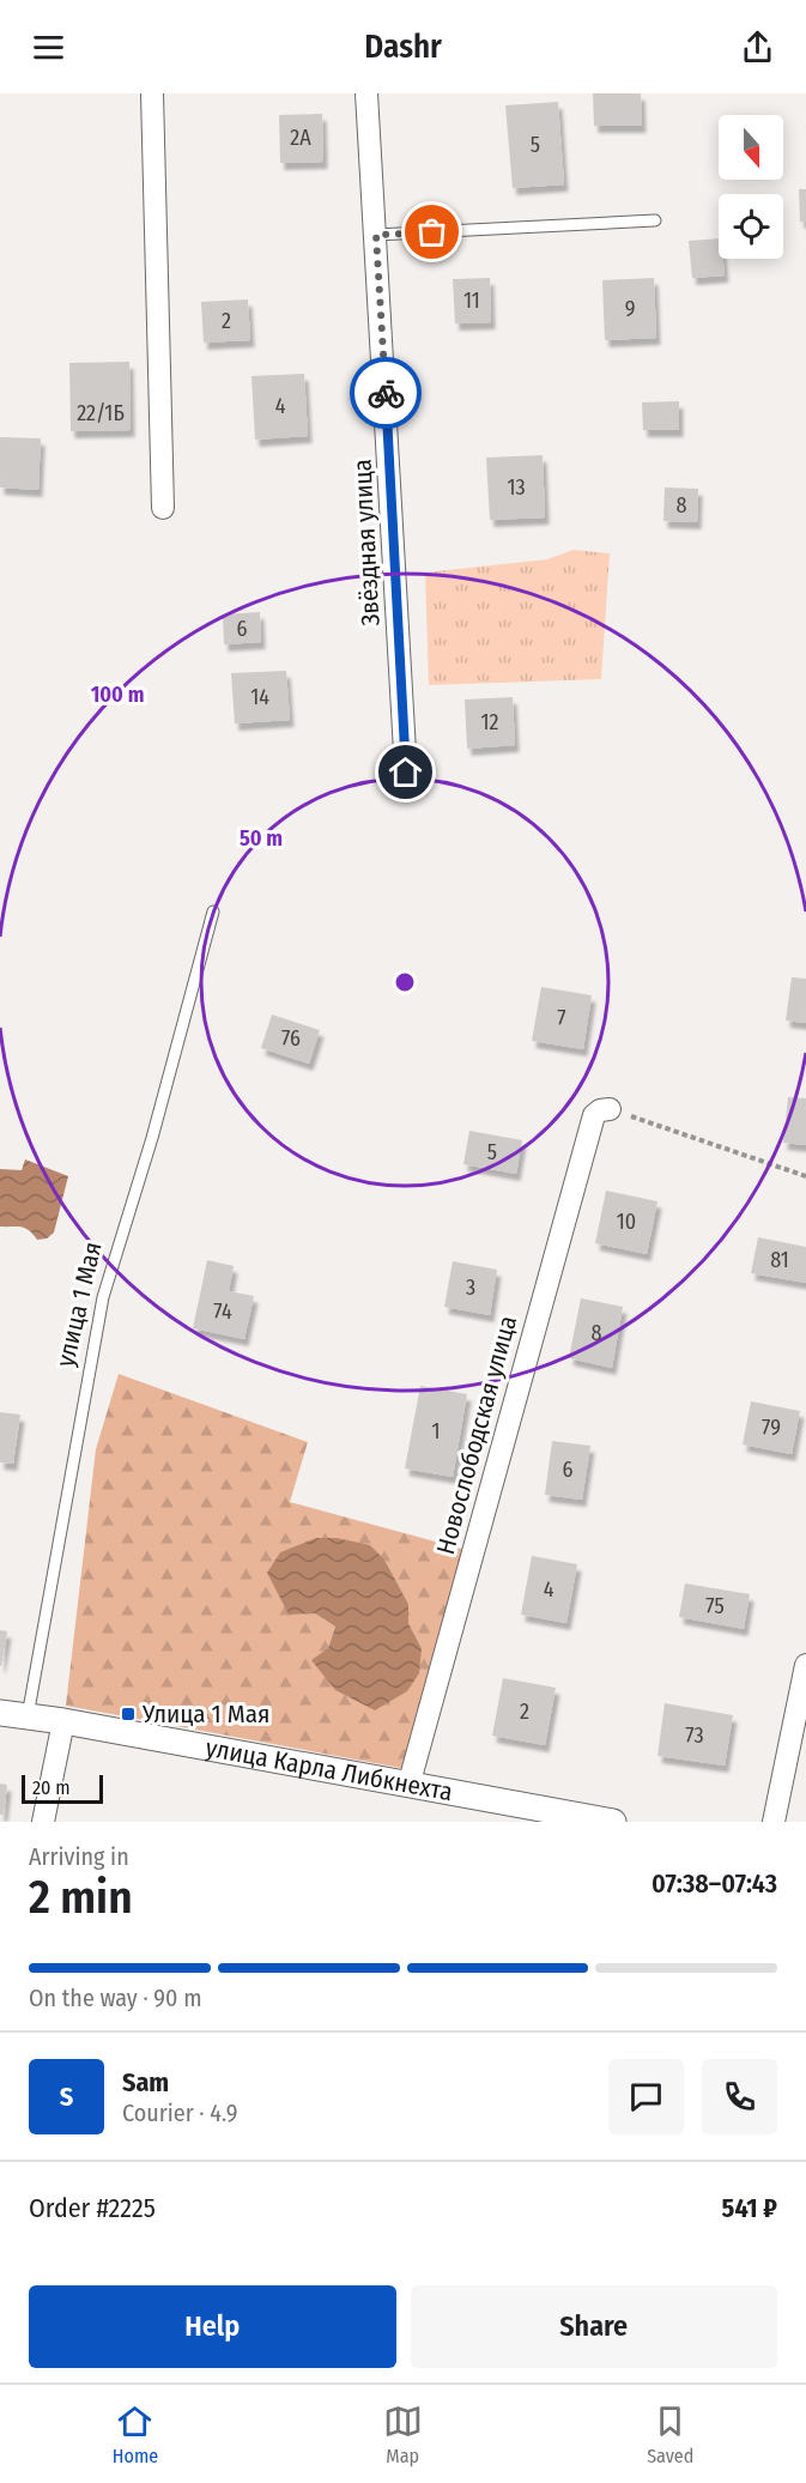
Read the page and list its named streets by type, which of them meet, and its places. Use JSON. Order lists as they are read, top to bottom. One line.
{"streets":{"street":["Звёздная улица","Новослободская улица","улица Карла Либкнехта"],"lane":["улица 1 Мая"]},"crossings":[["улица 1 Мая","улица Карла Либкнехта"],["Новослободская улица","улица Карла Либкнехта"]],"places":{"transit":["Улица 1 Мая"]},"house_numbers":["2А","5","11","9","2","4","22/1Б","13","8","6","14","12","7","76","5","10","81","3","74","8","79","1","6","4","75","2","73"],"scale_bar":"20 m","north":"bottom","page":{"header":"Dashr","scale":"20 m","heading":["2 min","Arriving in","07:38–07:43"],"panel":["Sam","Courier · 4.9","Order #2225","541 ₽"],"bar":"On the way · 90 m","round":"S","buttons":["Help","Share"],"tabs":["Home","Map","Saved"]},"rings":["100 m","50 m"]}
